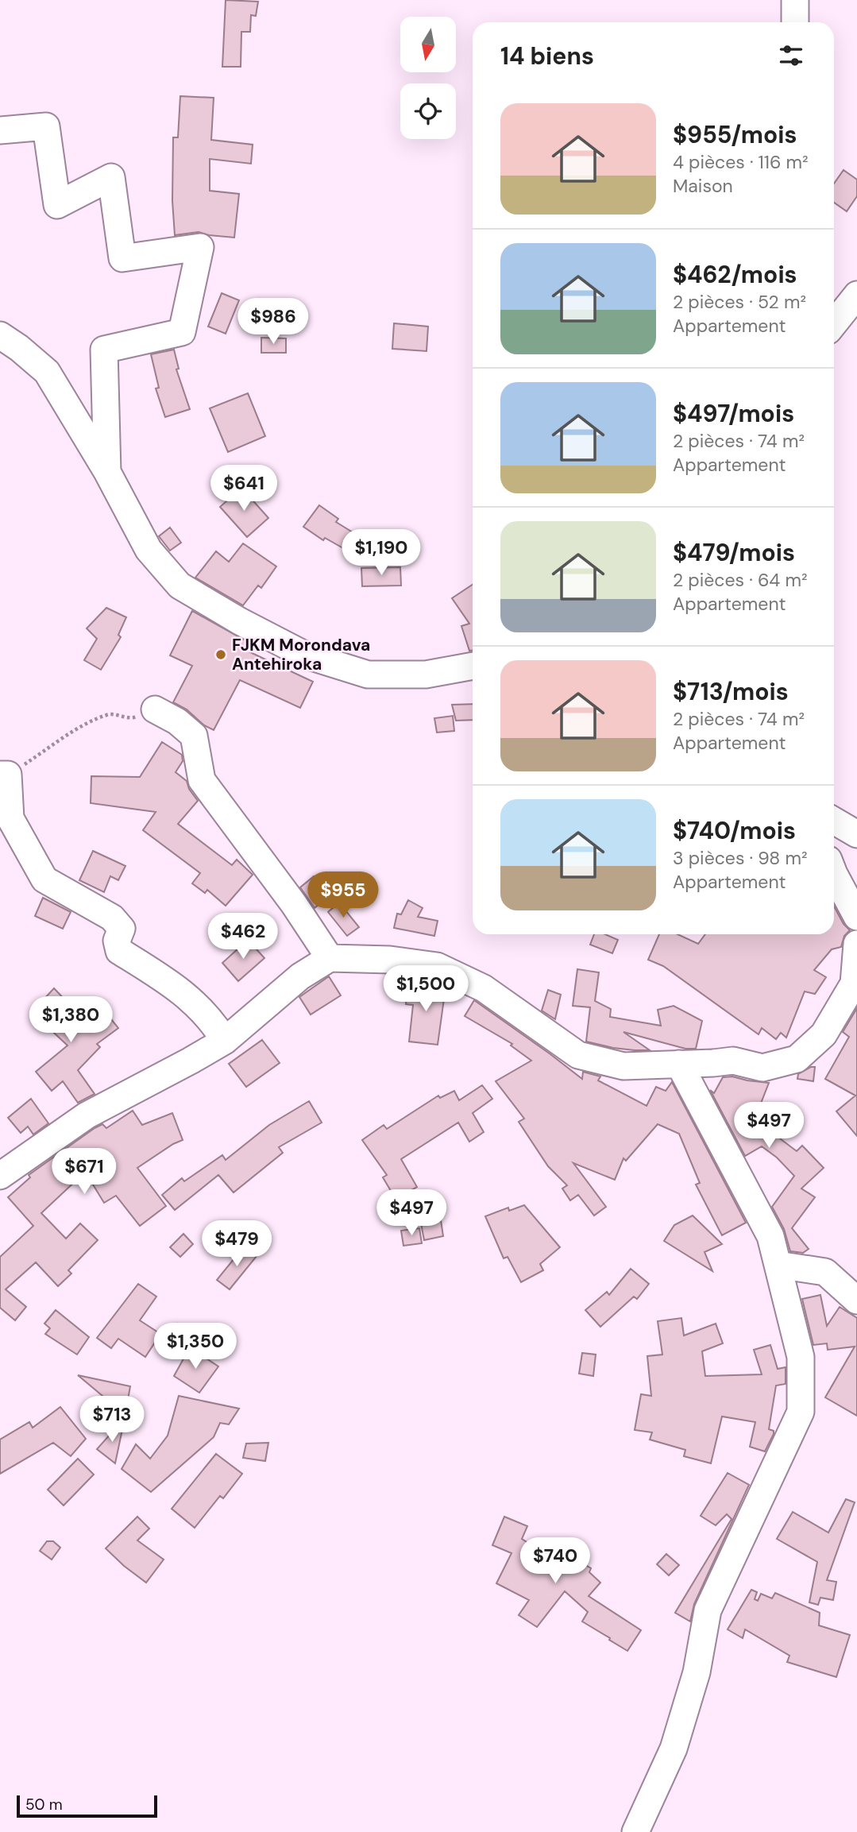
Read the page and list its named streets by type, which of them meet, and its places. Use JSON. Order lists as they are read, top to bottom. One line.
{"places":["FJKM Morondava Antehiroka"],"scale_bar":"50 m","north":"bottom","page":{"heading":"14 biens","list":[{"name":"$955/mois","note":"4 pièces · 116 m² · Maison"},{"name":"$462/mois","note":"2 pièces · 52 m² · Appartement"},{"name":"$497/mois","note":"2 pièces · 74 m² · Appartement"},{"name":"$479/mois","note":"2 pièces · 64 m² · Appartement"},{"name":"$713/mois","note":"2 pièces · 74 m² · Appartement"},{"name":"$740/mois","note":"3 pièces · 98 m² · Appartement"}],"price":["$986","$641","$1,190","$955","$462","$1,500","$1,380","$497","$671","$497","$479","$1,350","$713","$740"],"scale":"50 m"}}
